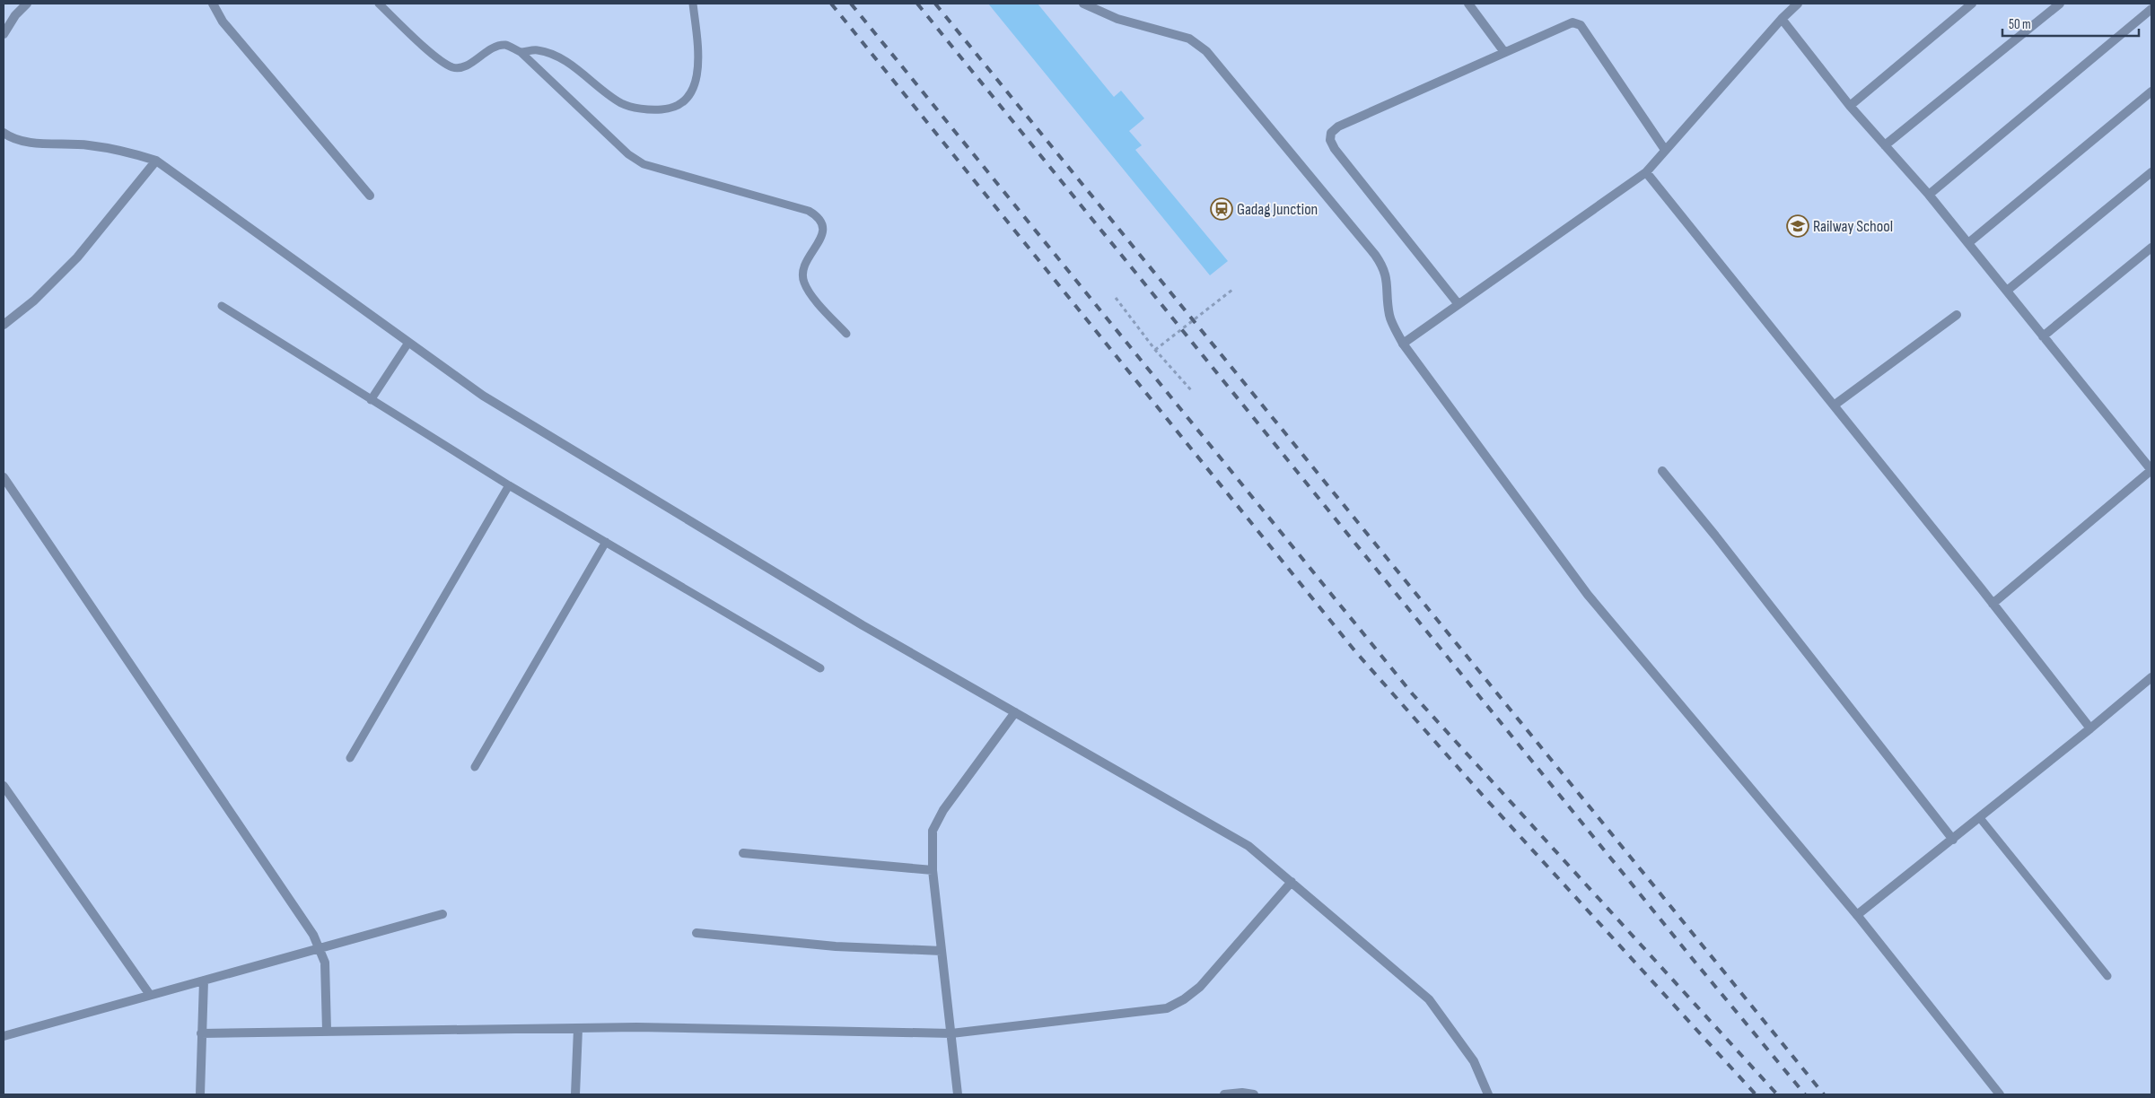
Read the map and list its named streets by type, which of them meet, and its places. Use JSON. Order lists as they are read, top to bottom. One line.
{"places":{"station":["Gadag Junction"],"school or university":["Railway School"]},"scale_bar":"50 m"}
